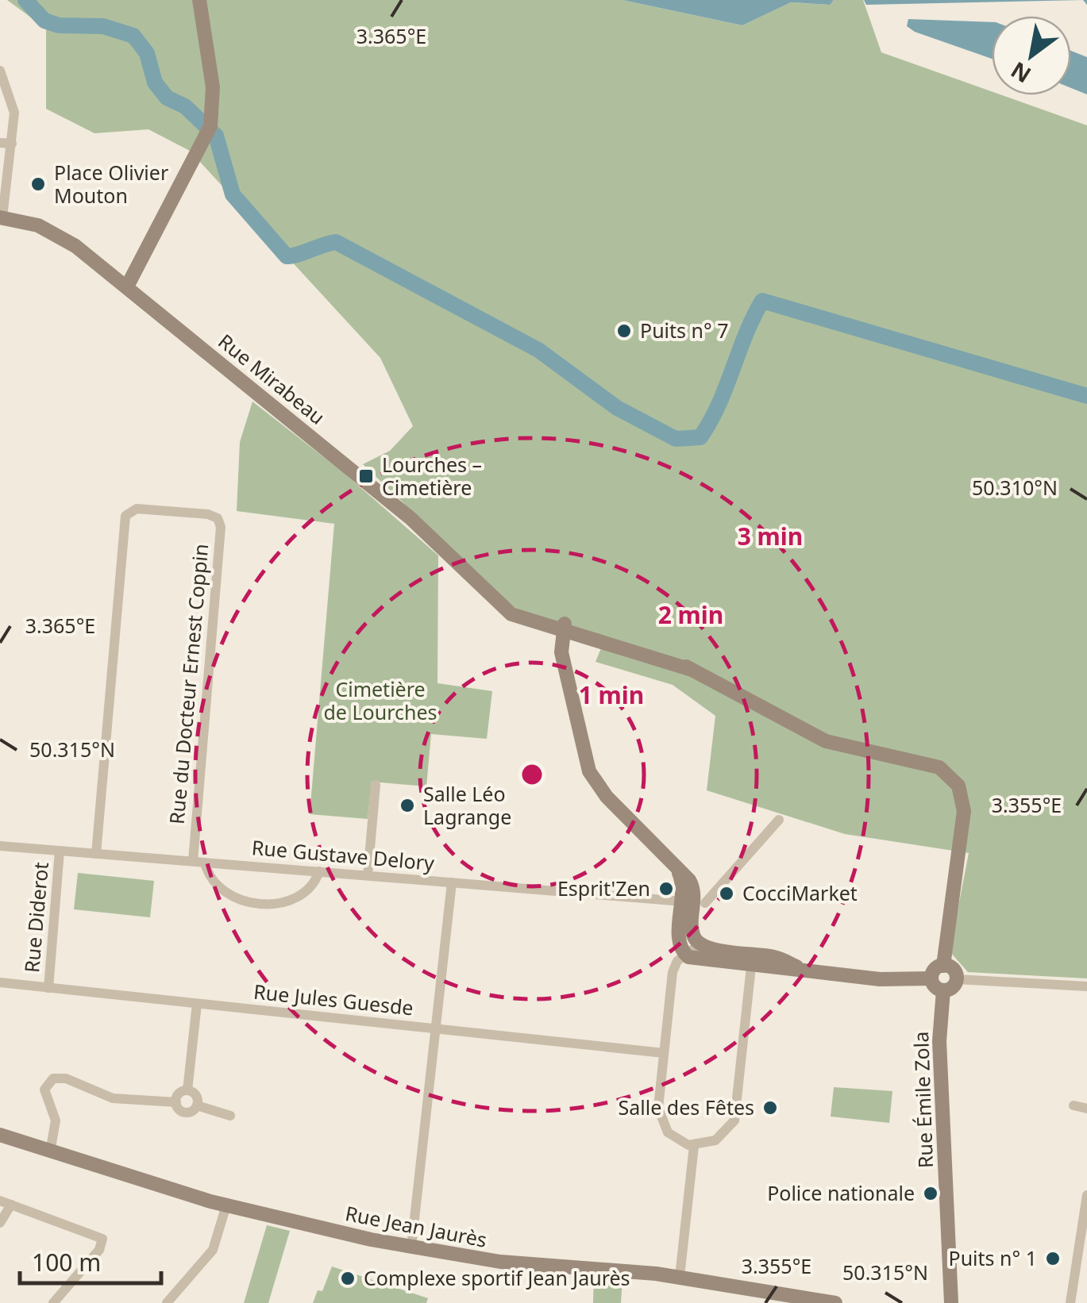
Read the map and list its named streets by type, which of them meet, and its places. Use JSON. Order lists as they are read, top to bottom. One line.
{"streets":{"street":["Rue Mirabeau","Rue du Docteur Ernest Coppin","Rue Gustave Delory","Rue Diderot","Rue Jules Guesde","Rue Émile Zola","Rue Jean Jaurès"]},"crossings":[["Rue Mirabeau","Rue Émile Zola"],["Rue du Docteur Ernest Coppin","Rue Gustave Delory"],["Rue Gustave Delory","Rue Diderot"],["Rue Diderot","Rue Jules Guesde"]],"parks":["Cimetière de Lourches"],"places":{"other":["Place Olivier Mouton","Puits n° 7","Salle Léo Lagrange","Esprit'Zen","CocciMarket","Salle des Fêtes","Police nationale","Puits n° 1","Complexe sportif Jean Jaurès"],"transit":["Lourches – Cimetière"]},"scale_bar":"100 m","north":"bottom left","coordinates":["3.365°E","50.310°N","50.315°N","3.355°E"],"rings":["3 min","2 min","1 min"]}
